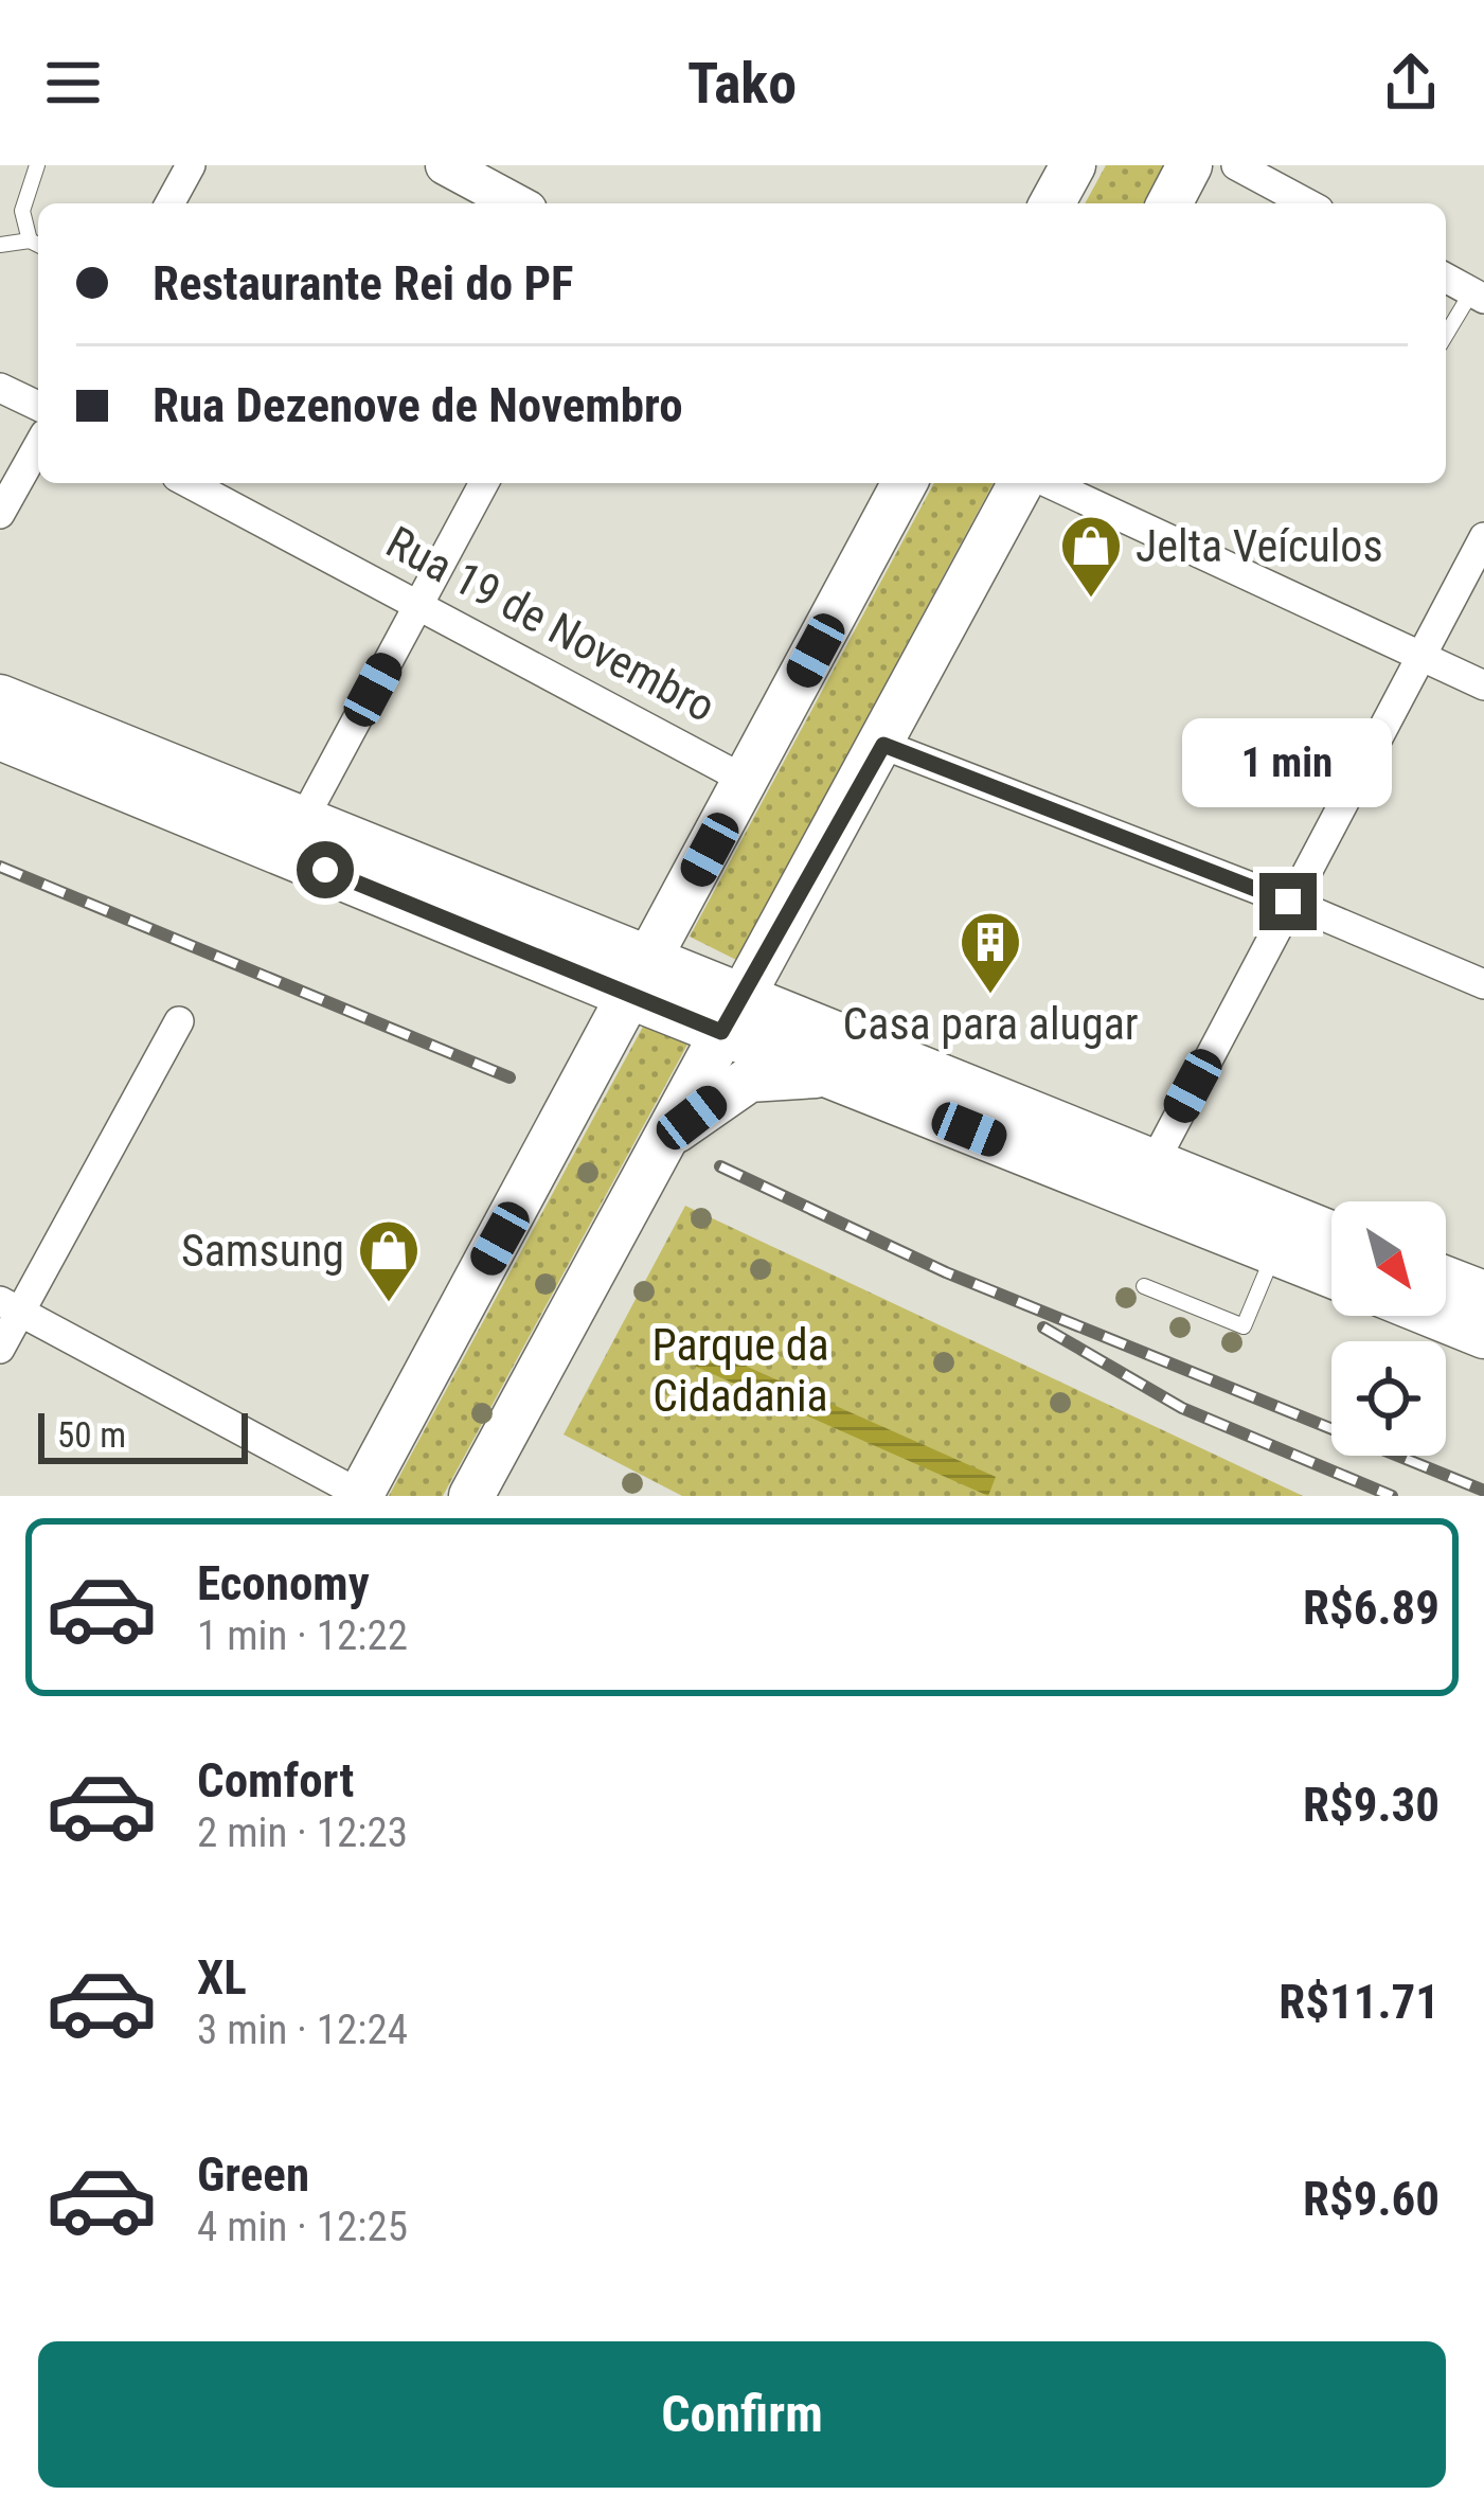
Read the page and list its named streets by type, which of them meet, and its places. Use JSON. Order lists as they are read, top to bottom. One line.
{"streets":{"street":["Rua 19 de Novembro"]},"parks":["Parque da Cidadania"],"places":{"shop":["Jelta Veículos","Samsung"],"building":["Casa para alugar"]},"scale_bar":"50 m","north":"bottom right","page":{"header":"Tako","banner":["Restaurante Rei do PF","Rua Dezenove de Novembro"],"bubble":"1 min","scale":"50 m","list":[{"name":"Economy","note":"1 min · 12:22","value":"R$6.89"},{"name":"Comfort","note":"2 min · 12:23","value":"R$9.30"},{"name":"XL","note":"3 min · 12:24","value":"R$11.71"},{"name":"Green","note":"4 min · 12:25","value":"R$9.60"}],"buttons":"Confirm"}}
